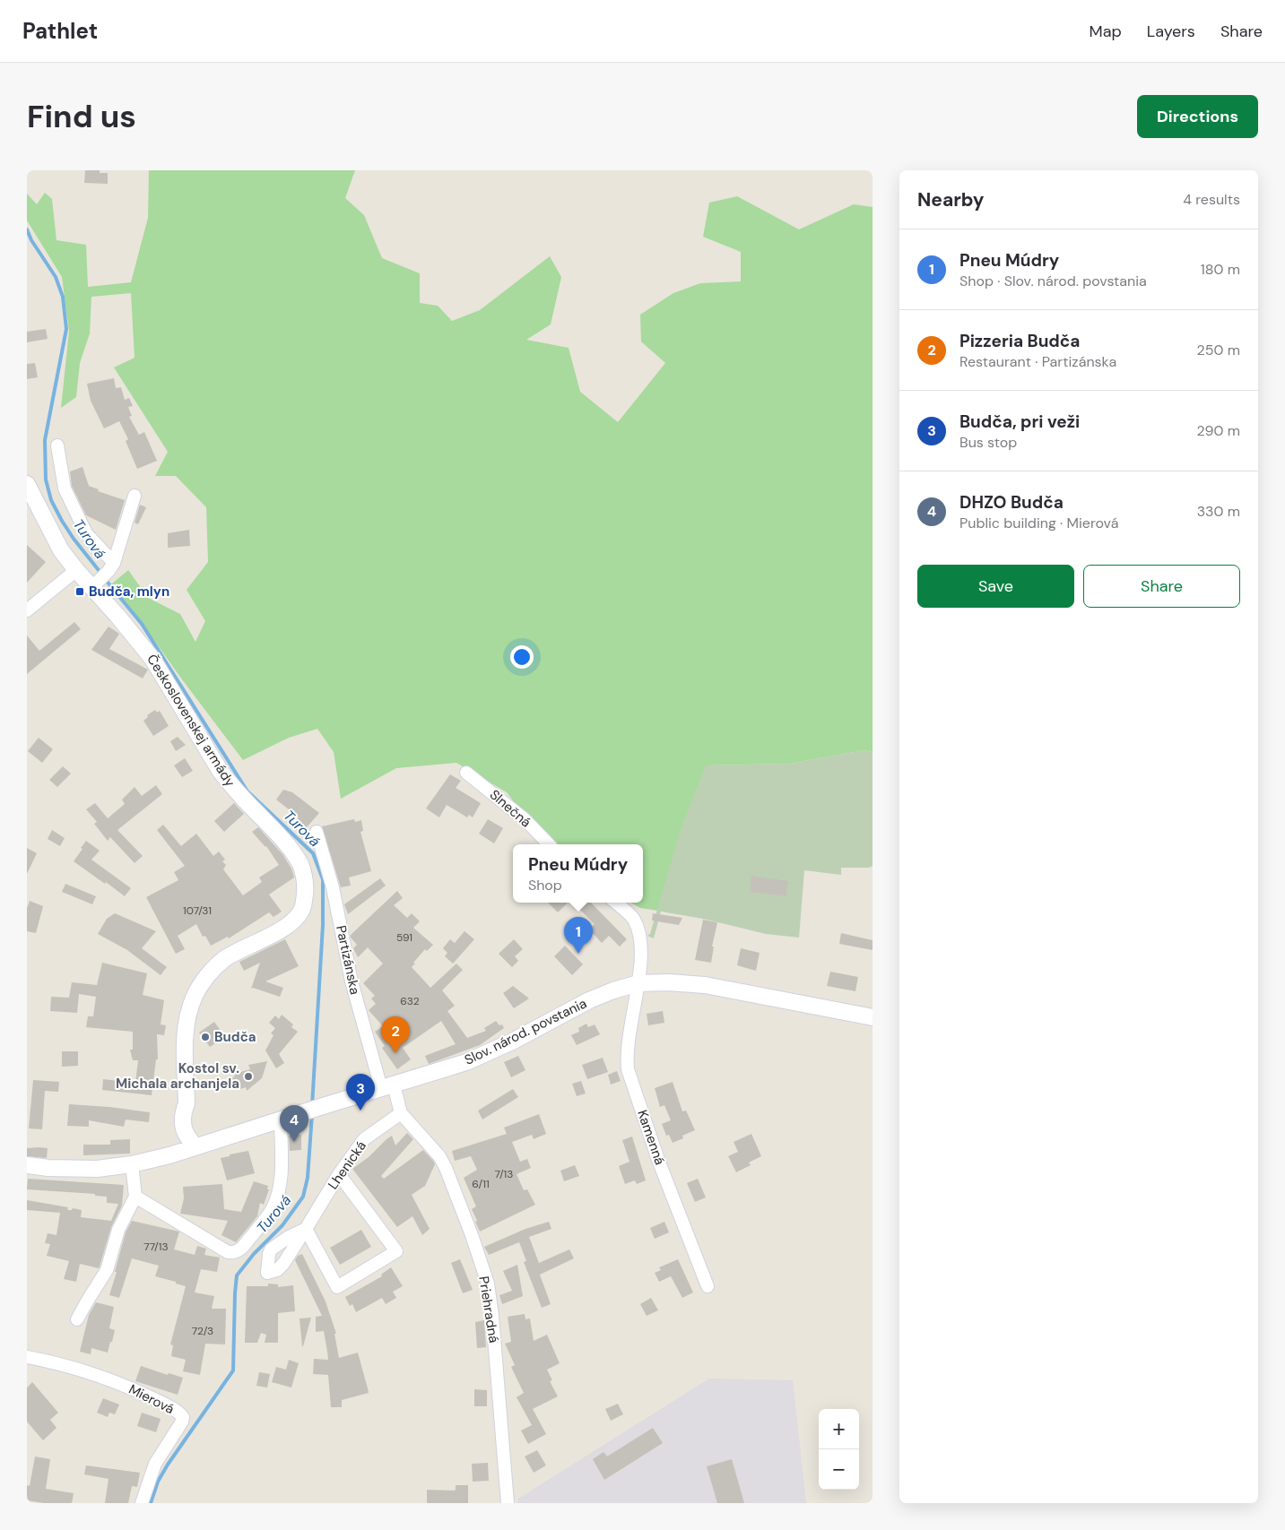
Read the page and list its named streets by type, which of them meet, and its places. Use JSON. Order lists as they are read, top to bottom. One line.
{"streets":{"street":["Československej armády","Slnečná","Partizánska","Slov. národ. povstania","Kamenná","Lhenická","Priehradná","Mierová"]},"crossings":[["Československej armády","Slov. národ. povstania"],["Partizánska","Slov. národ. povstania"],["Partizánska","Priehradná"],["Slov. národ. povstania","Kamenná"],["Slov. národ. povstania","Priehradná"],["Lhenická","Priehradná"]],"water":["Turová"],"places":{"transit":["Budča, mlyn"],"other":["Budča","Kostol sv. Michala archanjela"]},"house_numbers":["107/31","591","632","7/13","6/11","77/13","72/3"],"page":{"header":"Pathlet","nav":["Map","Layers","Share"],"buttons":["Directions",["Save","Share"]],"title":"Find us","heading":["Nearby","4 results"],"list":[{"mark":"1","name":"Pneu Múdry","note":"Shop · Slov. národ. povstania","value":"180 m"},{"mark":"2","name":"Pizzeria Budča","note":"Restaurant · Partizánska","value":"250 m"},{"mark":"3","name":"Budča, pri veži","note":"Bus stop","value":"290 m"},{"mark":"4","name":"DHZO Budča","note":"Public building · Mierová","value":"330 m"}],"popup":["Pneu Múdry","Shop"],"pins":["1","2","3","4"],"map_buttons":["+","−"]}}
